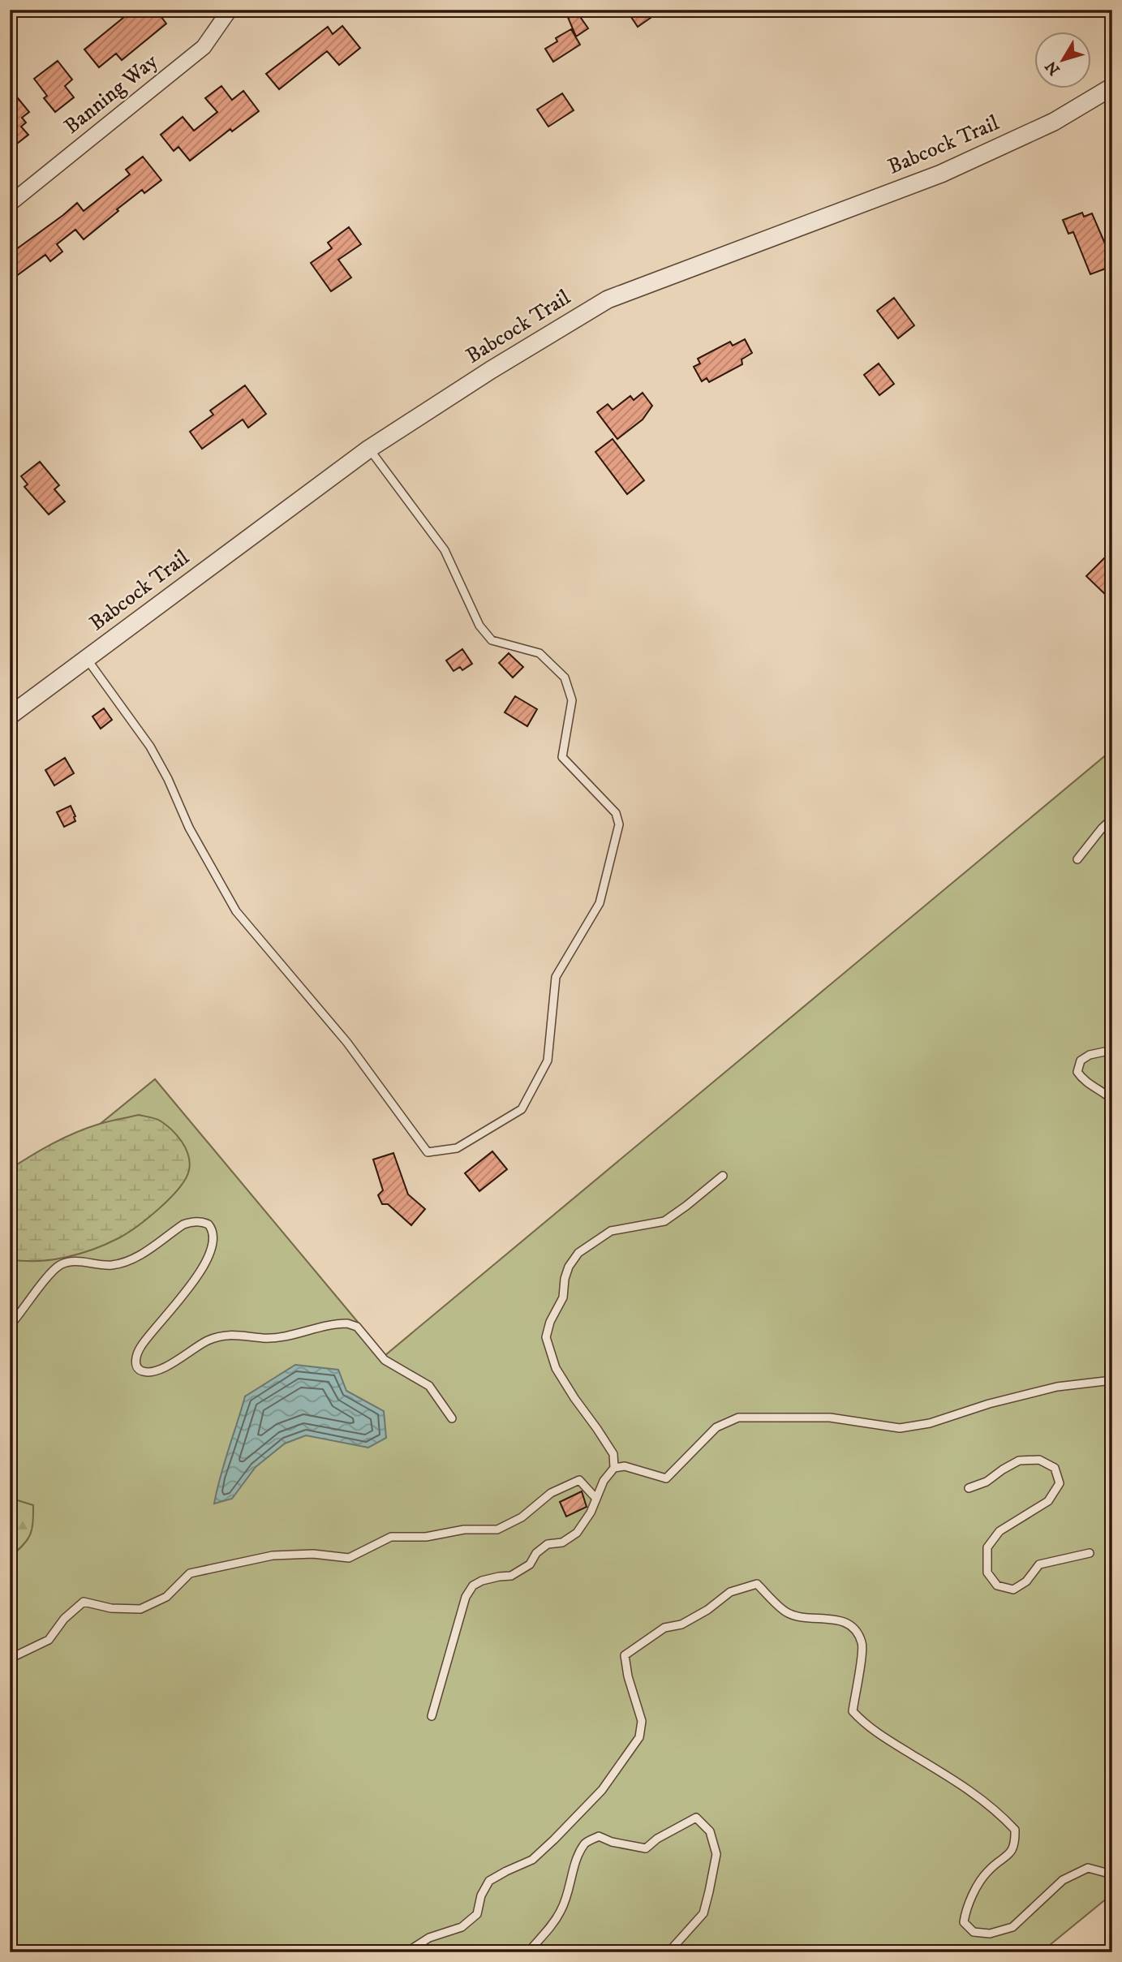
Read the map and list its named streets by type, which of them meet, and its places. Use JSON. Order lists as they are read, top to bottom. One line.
{"streets":{"street":["Banning Way","Babcock Trail"]},"north":"bottom left"}
